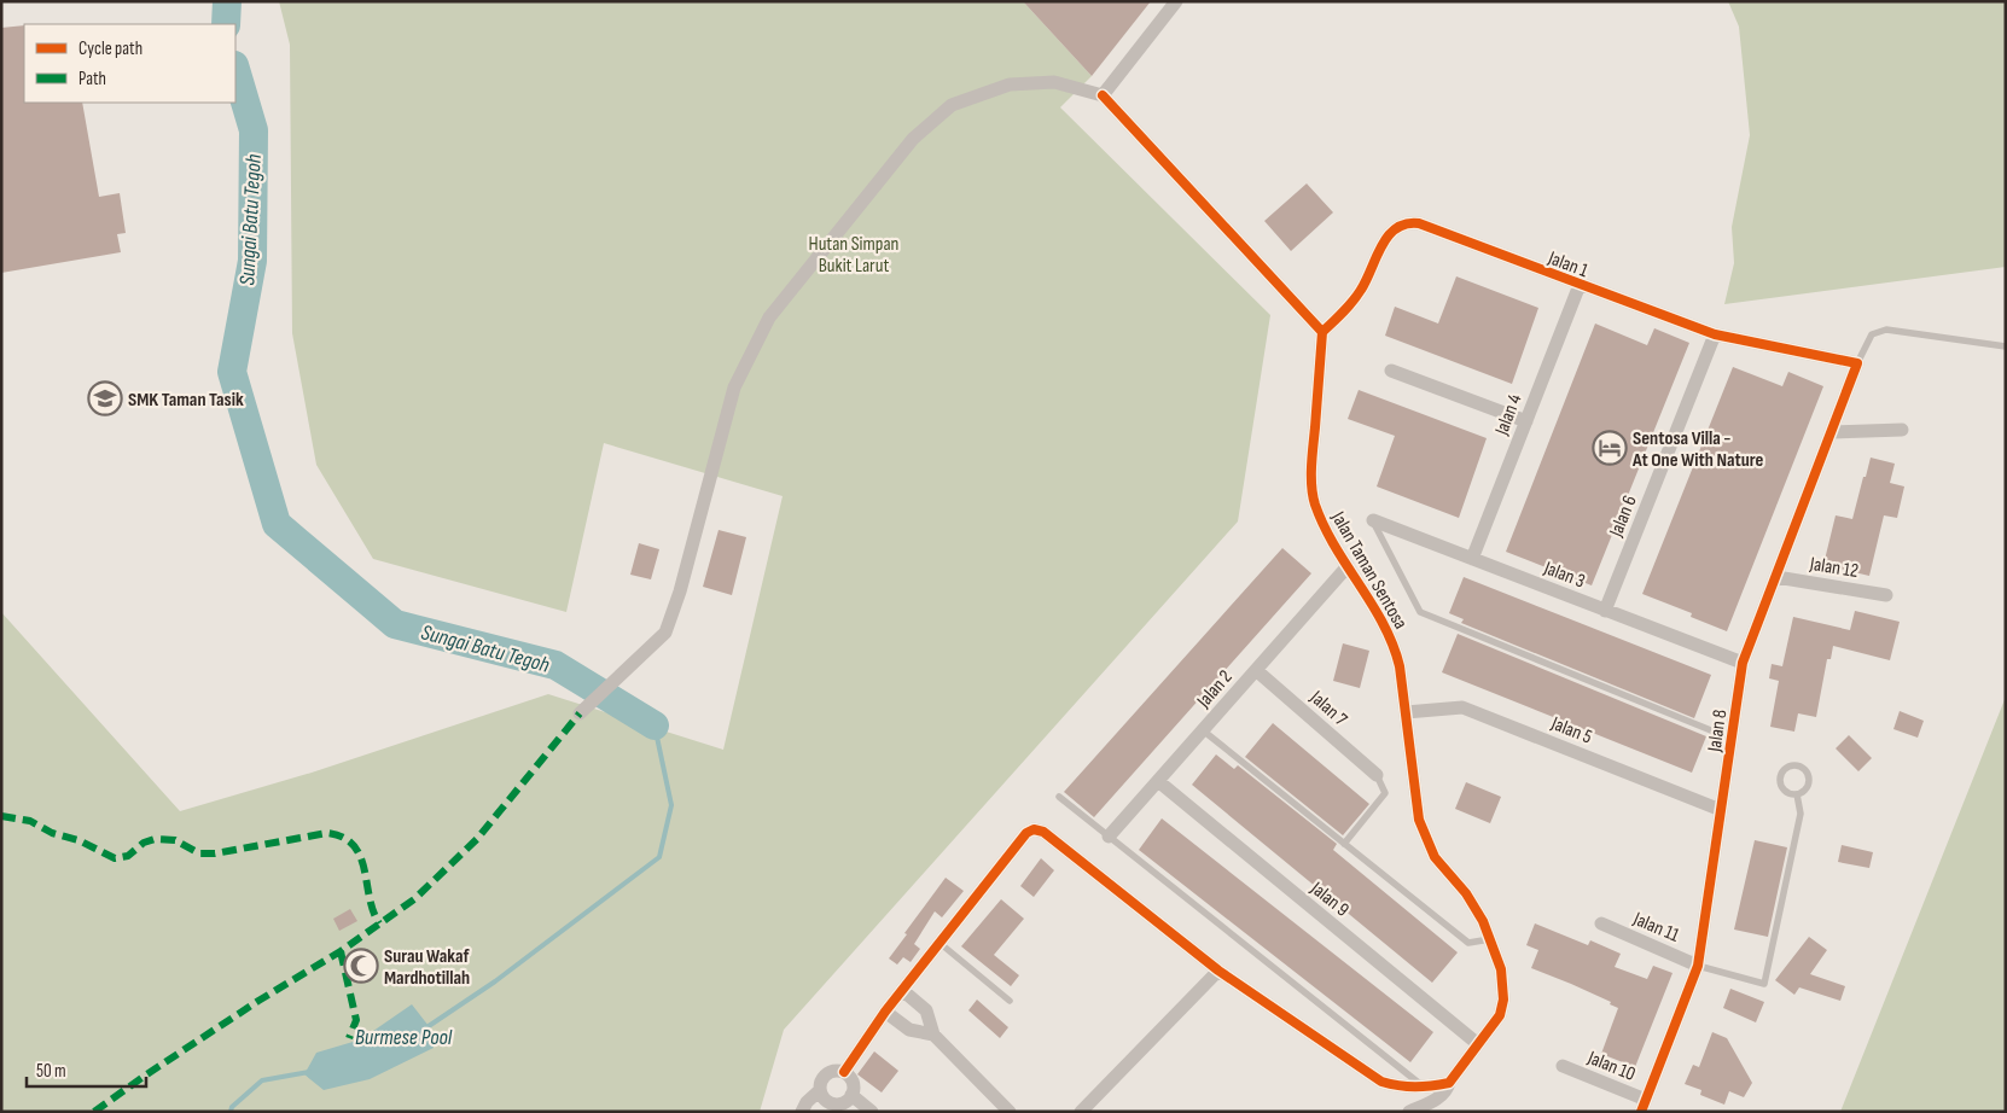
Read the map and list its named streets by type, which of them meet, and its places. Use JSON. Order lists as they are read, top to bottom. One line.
{"streets":{"street":["Jalan 1","Jalan 4","Jalan 6","Jalan 12","Jalan Taman Sentosa","Jalan 3","Jalan 2","Jalan 7","Jalan 5","Jalan 8","Jalan 9","Jalan 11","Jalan 10"]},"crossings":[["Jalan 1","Jalan 4"],["Jalan 1","Jalan 6"],["Jalan 1","Jalan Taman Sentosa"],["Jalan 1","Jalan 8"],["Jalan 4","Jalan 3"],["Jalan 6","Jalan 3"],["Jalan 12","Jalan 8"],["Jalan Taman Sentosa","Jalan 2"],["Jalan Taman Sentosa","Jalan 5"],["Jalan Taman Sentosa","Jalan 9"],["Jalan 3","Jalan 8"],["Jalan 2","Jalan 7"],["Jalan 2","Jalan 9"],["Jalan 5","Jalan 8"],["Jalan 8","Jalan 11"],["Jalan 8","Jalan 10"]],"water":["Sungai Batu Tegoh","Burmese Pool"],"parks":["Hutan Simpan Bukit Larut"],"places":{"school or university":["SMK Taman Tasik"],"hotel":["Sentosa Villa - At One With Nature"],"mosque":["Surau Wakaf Mardhotillah"]},"legend":["Cycle path","Path"],"scale_bar":"50 m"}
